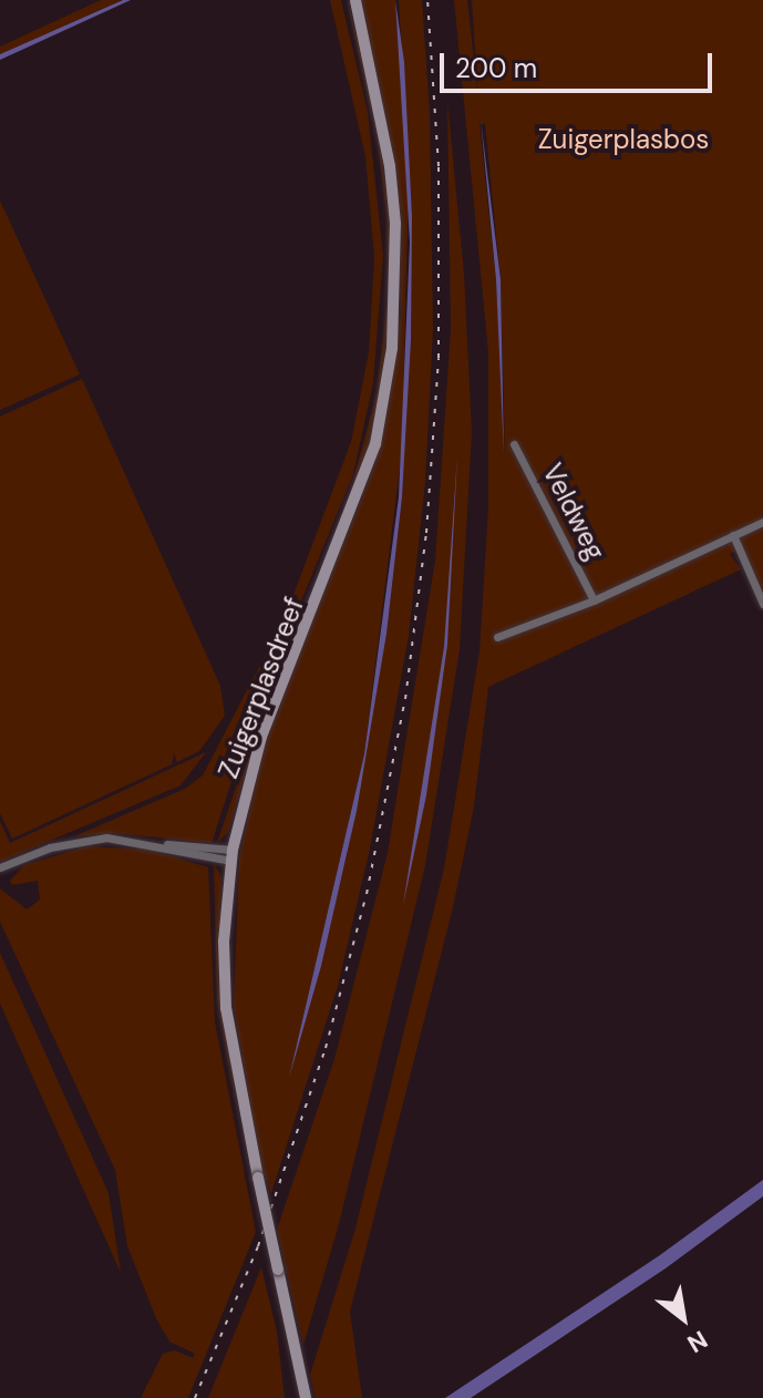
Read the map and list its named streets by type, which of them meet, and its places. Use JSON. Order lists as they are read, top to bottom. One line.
{"streets":{"main road":["Zuigerplasdreef"],"street":["Veldweg"]},"parks":["Zuigerplasbos"],"scale_bar":"200 m","north":"bottom right"}
